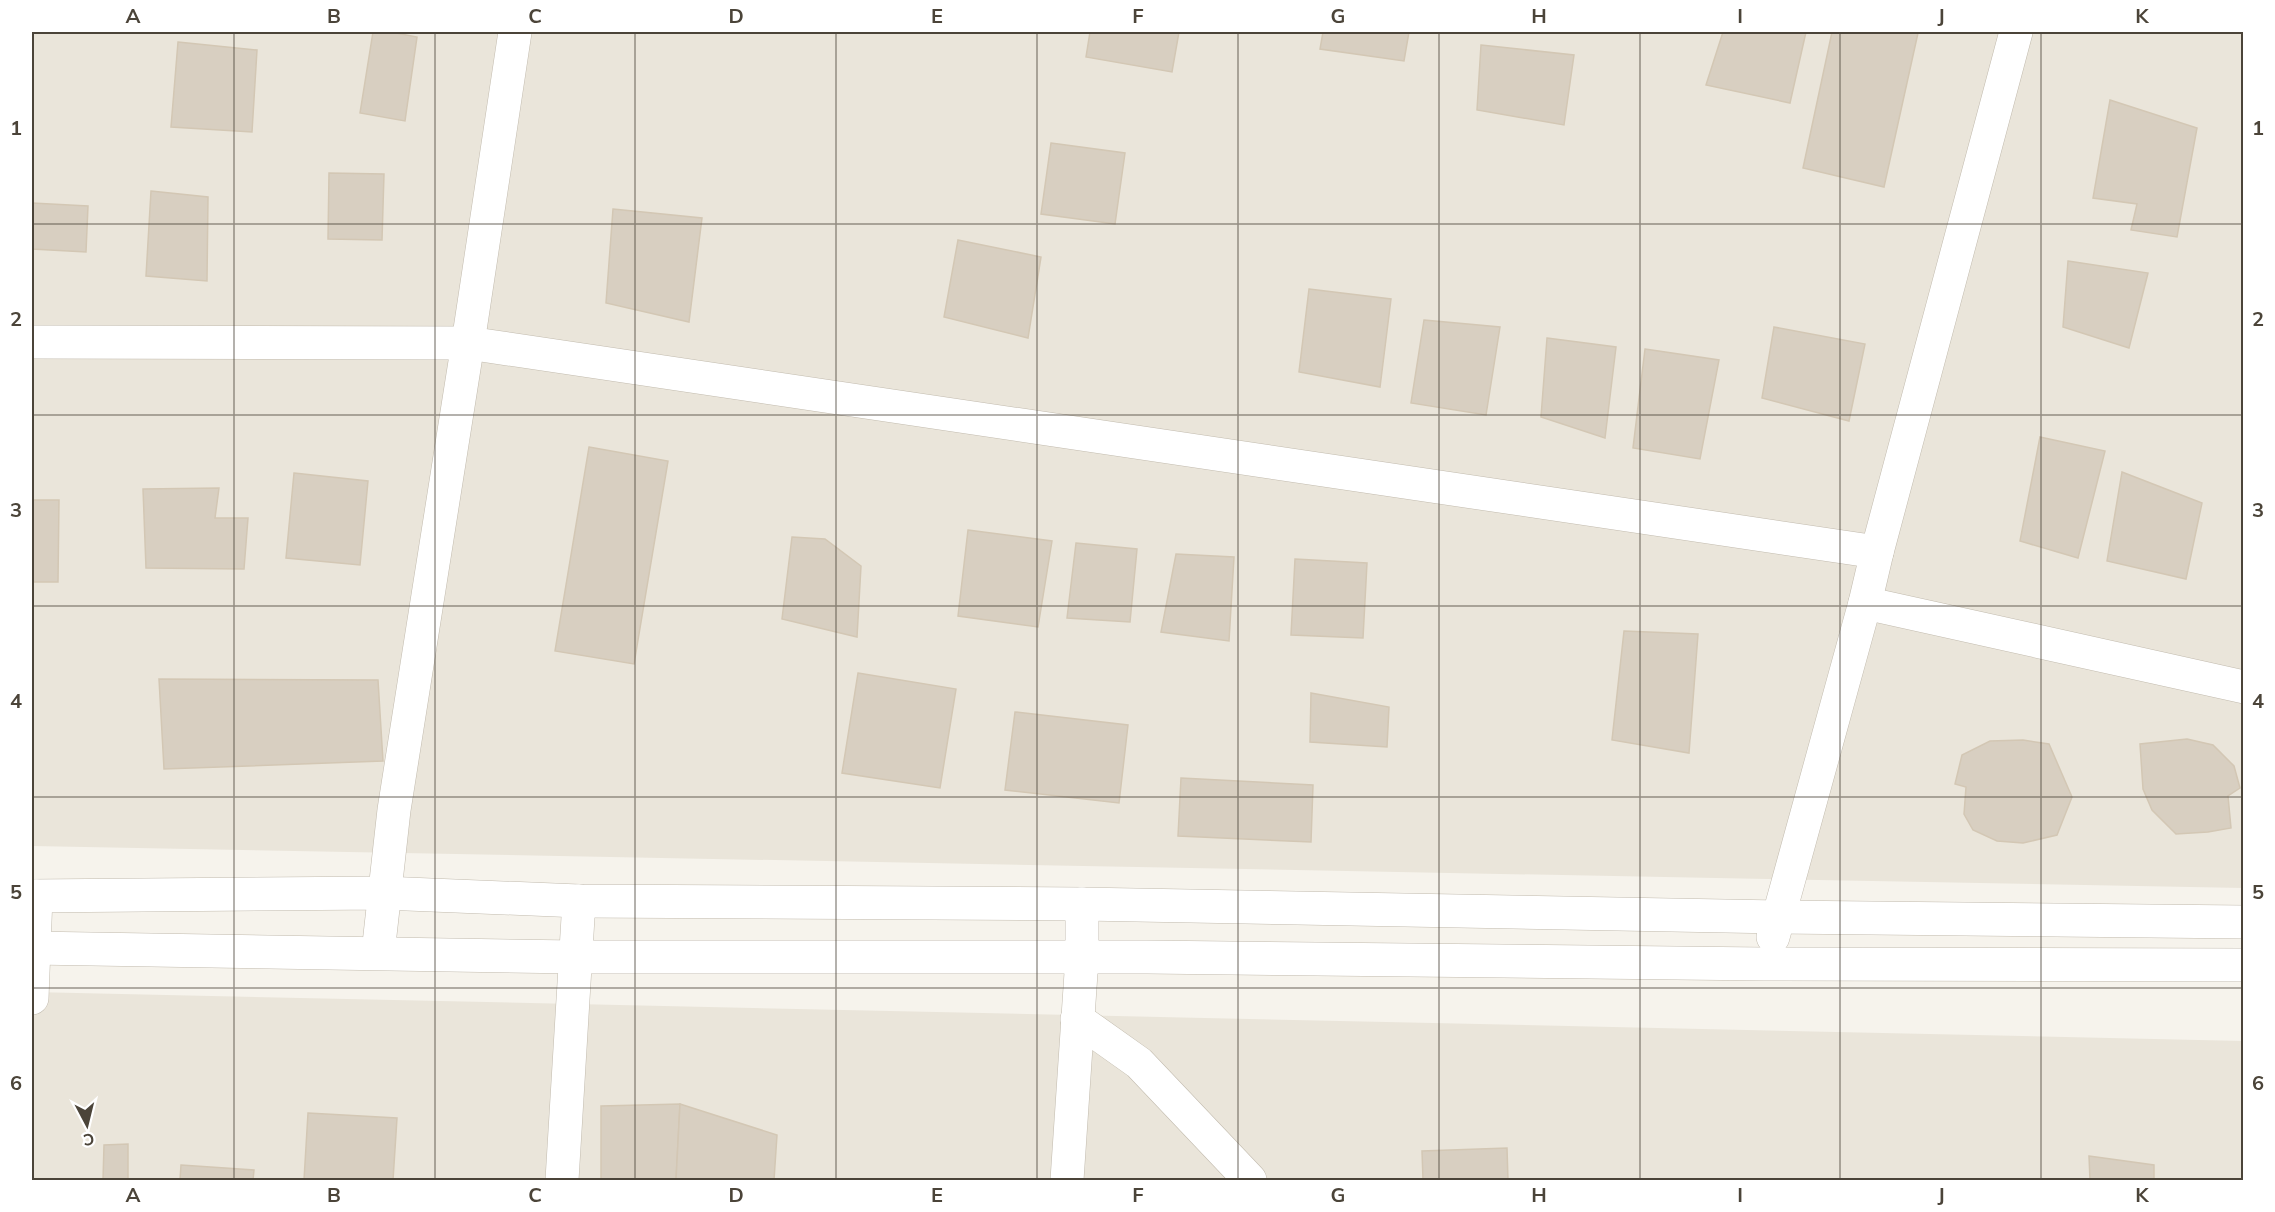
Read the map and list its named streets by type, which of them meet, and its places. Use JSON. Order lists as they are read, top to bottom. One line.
{"north":"bottom","grid":{"columns":["A","B","C","D","E","F","G","H","I","J","K"],"rows":["1","2","3","4","5","6"]}}
